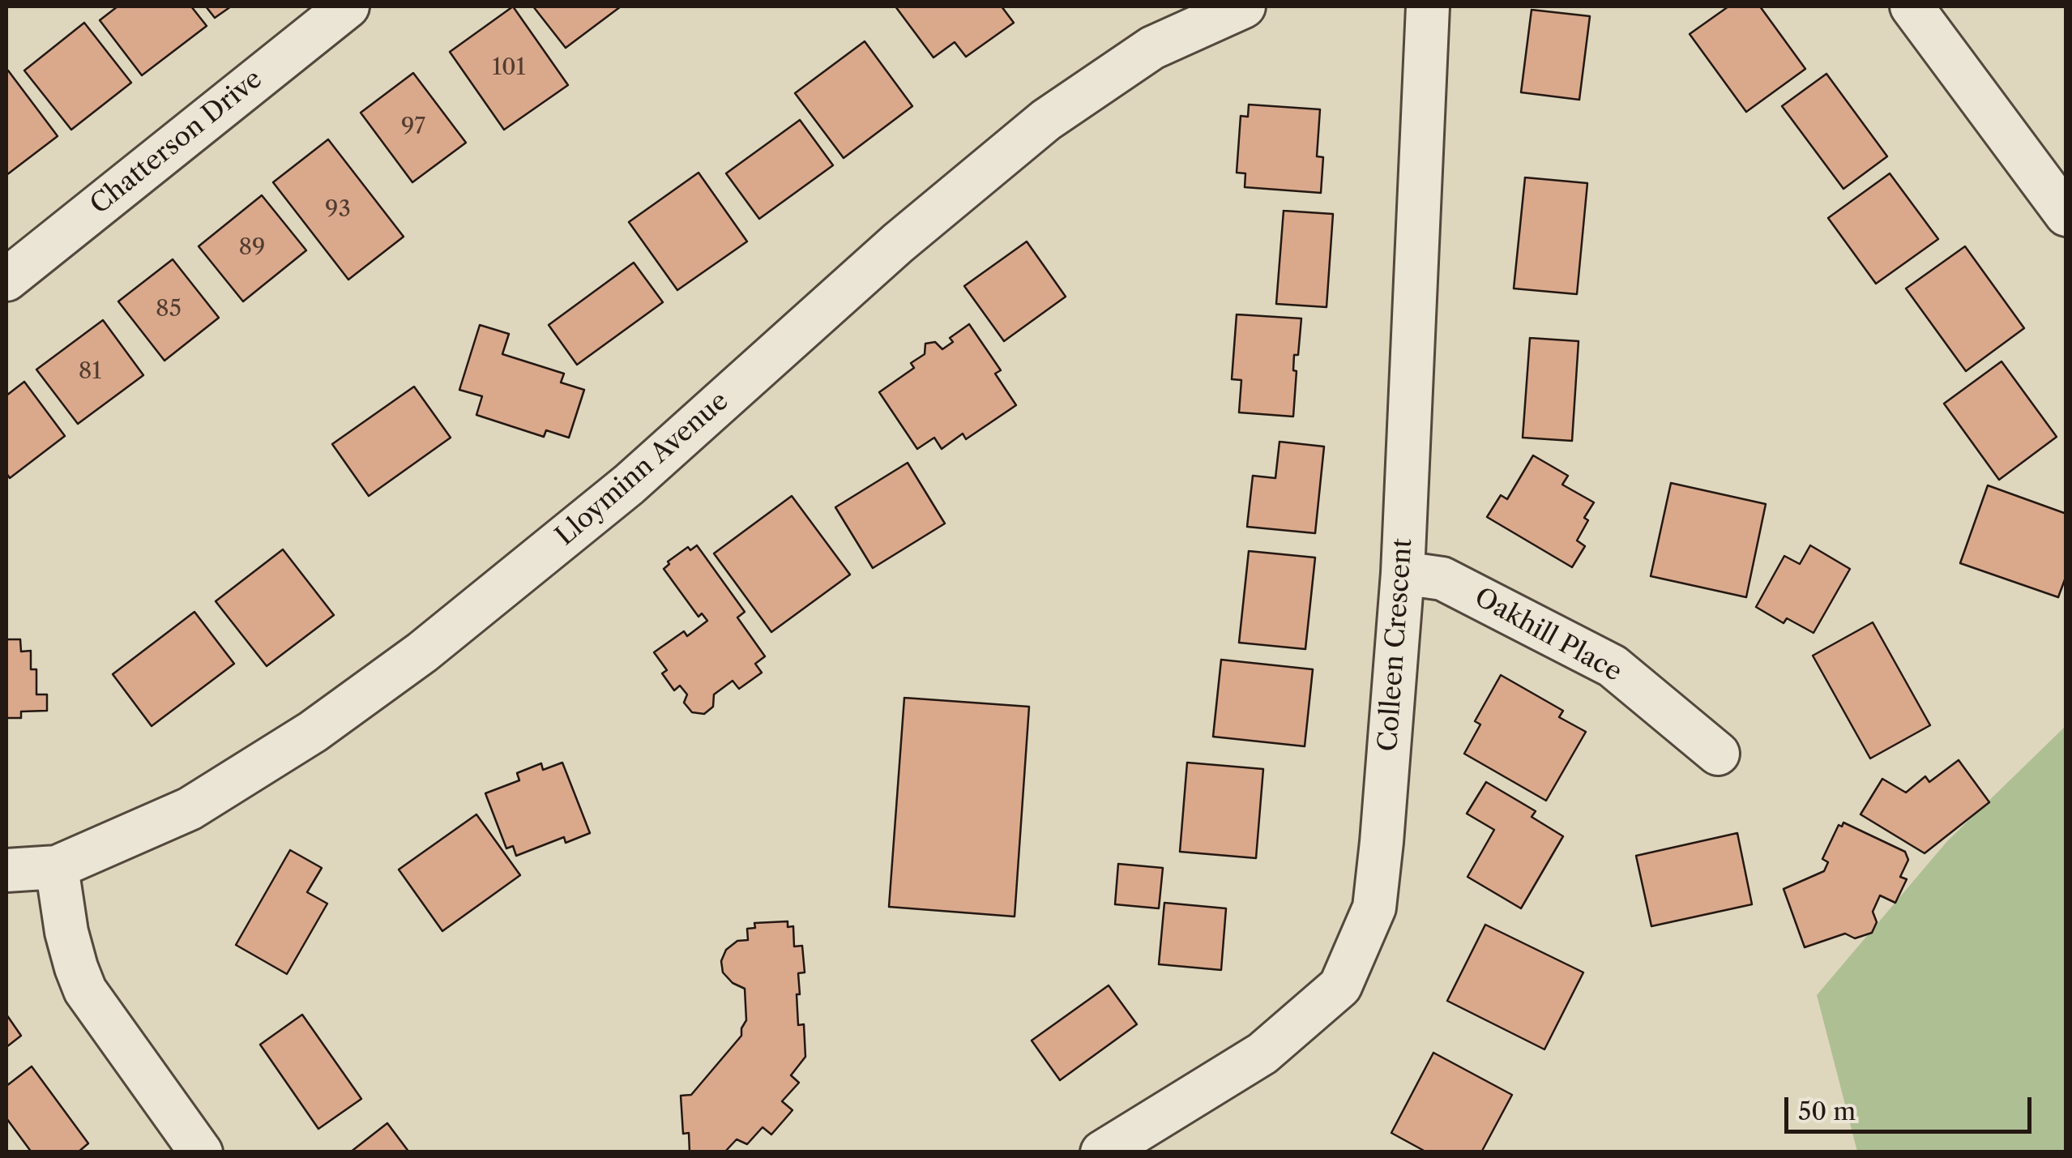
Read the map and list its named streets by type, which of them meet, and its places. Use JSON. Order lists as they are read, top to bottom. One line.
{"streets":{"street":["Chatterson Drive","Lloyminn Avenue","Oakhill Place","Colleen Crescent"]},"crossings":[["Oakhill Place","Colleen Crescent"]],"house_numbers":["101","97","93","89","85","81"],"scale_bar":"50 m"}
